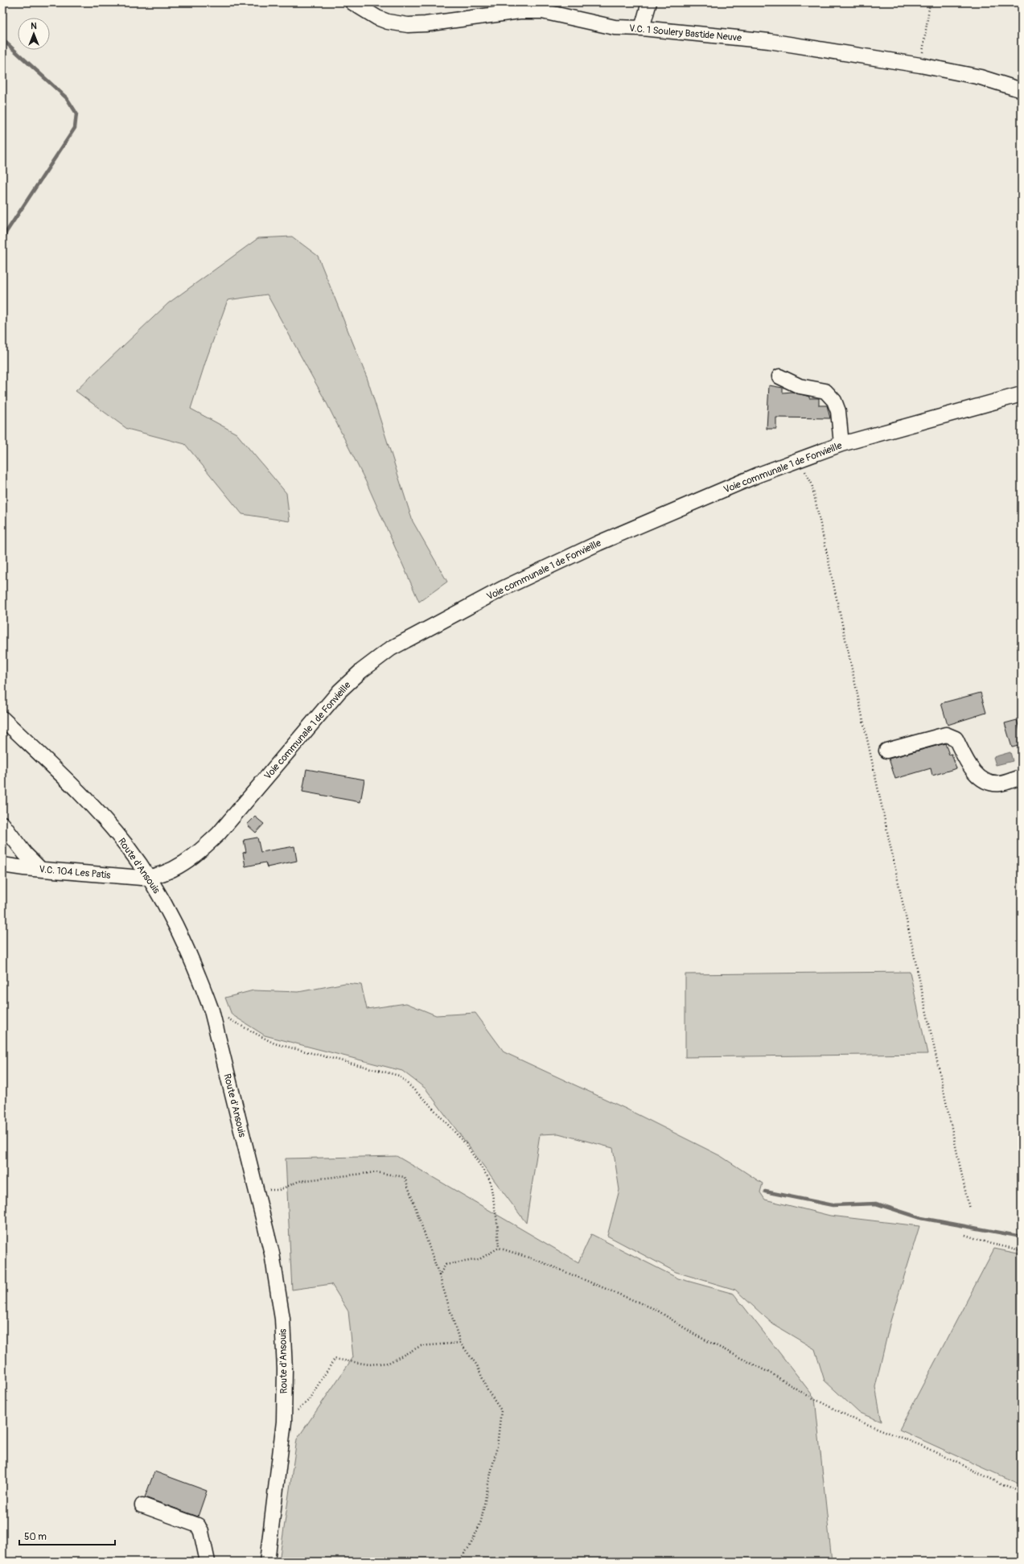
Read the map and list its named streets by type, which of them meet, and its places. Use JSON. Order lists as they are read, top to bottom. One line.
{"streets":{"street":["V.C. 1 Soulery Bastide Neuve","Voie communale 1 de Fonvieille","Route d'Ansouis","V.C. 104 Les Patis"]},"crossings":[["Voie communale 1 de Fonvieille","Route d'Ansouis"],["Voie communale 1 de Fonvieille","V.C. 104 Les Patis"],["Route d'Ansouis","V.C. 104 Les Patis"]],"scale_bar":"50 m","north":"top"}
